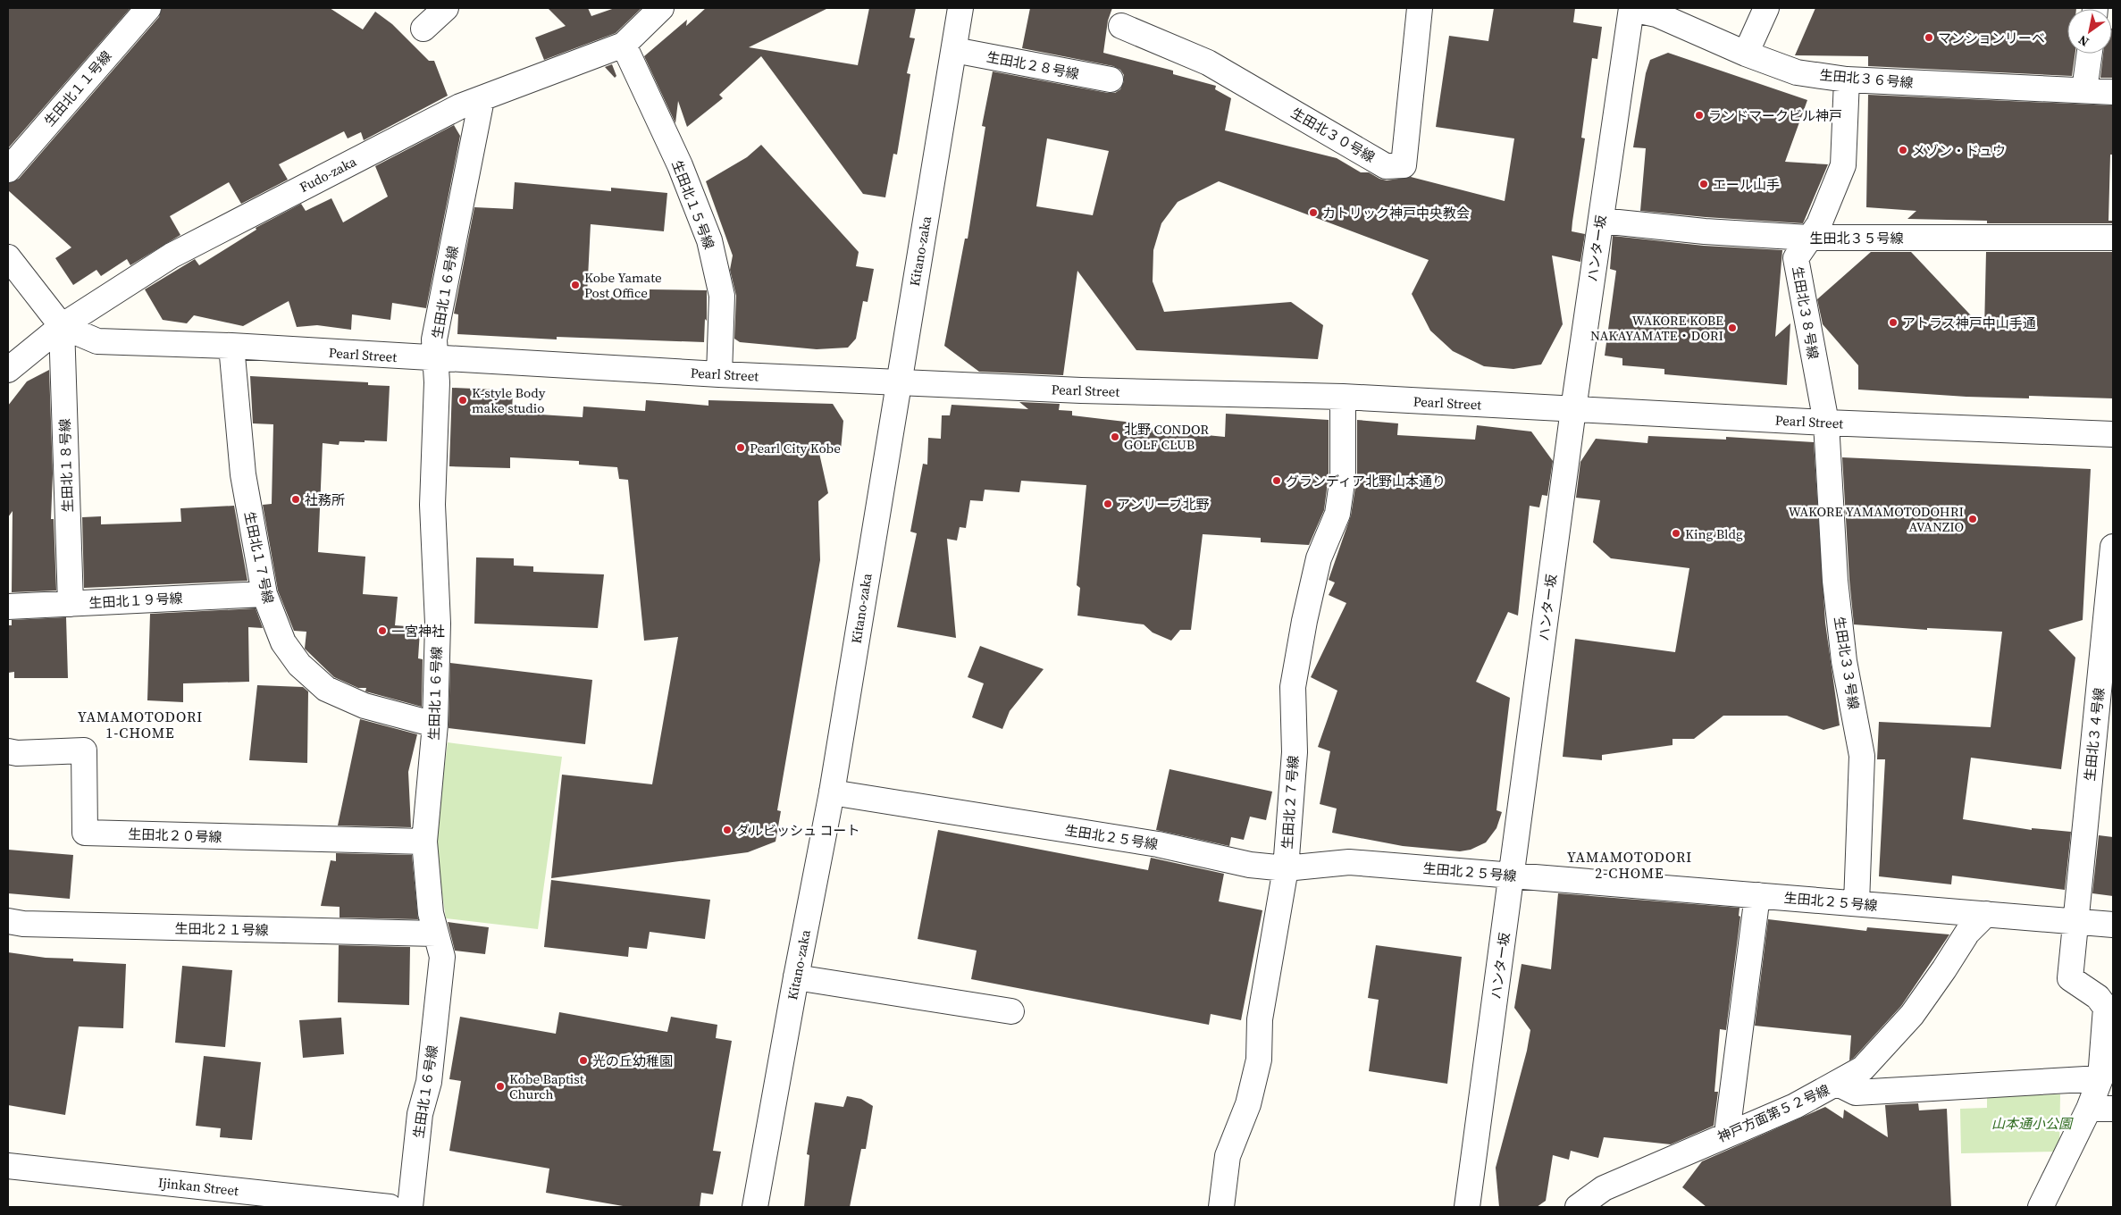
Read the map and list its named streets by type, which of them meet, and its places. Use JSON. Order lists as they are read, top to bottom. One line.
{"streets":{"street":["生田北２８号線","生田北３６号線","生田北１１号線","生田北３０号線","Fudo-zaka","生田北１５号線","生田北３５号線","ハンター坂","Kitano-zaka","生田北１６号線","生田北３８号線","Pearl Street","生田北１８号線","生田北１７号線","生田北１９号線","生田北３３号線","生田北３４号線","生田北２７号線","生田北２０号線","生田北２５号線","生田北２１号線","神戸方面第５２号線","Ijinkan Street"]},"crossings":[["生田北２８号線","Kitano-zaka"],["生田北３６号線","ハンター坂"],["生田北３６号線","生田北３８号線"],["Fudo-zaka","生田北１５号線"],["Fudo-zaka","生田北１６号線"],["Fudo-zaka","Pearl Street"],["Fudo-zaka","生田北１８号線"],["生田北１５号線","Pearl Street"],["生田北３５号線","ハンター坂"],["生田北３５号線","生田北３８号線"],["ハンター坂","Pearl Street"],["ハンター坂","生田北２５号線"],["Kitano-zaka","Pearl Street"],["Kitano-zaka","生田北２５号線"],["生田北１６号線","Pearl Street"],["生田北１６号線","生田北１７号線"],["生田北１６号線","生田北２０号線"],["生田北１６号線","生田北２１号線"],["生田北３８号線","Pearl Street"],["生田北３８号線","生田北３３号線"],["Pearl Street","生田北１８号線"],["Pearl Street","生田北１７号線"],["Pearl Street","生田北３３号線"],["Pearl Street","生田北２７号線"],["生田北１８号線","生田北１９号線"],["生田北１７号線","生田北１９号線"],["生田北３３号線","生田北２５号線"],["生田北３４号線","生田北２５号線"],["生田北２７号線","生田北２５号線"],["生田北２５号線","神戸方面第５２号線"]],"districts":["YAMAMOTODORI 1-CHOME","YAMAMOTODORI 2-CHOME"],"parks":["山本通小公園"],"places":["マンションリーベ","ランドマークビル神戸","メゾン・ドュウ","エール山手","カトリック神戸中央教会","Kobe Yamate Post Office","アトラス神戸中山手通","WAKORE KOBE NAKAYAMATE・DORI","K-style Body make studio","北野 CONDOR GOLF CLUB","Pearl City Kobe","グランディア北野山本通り","社務所","アンリーブ北野","WAKORE YAMAMOTODOHRI AVANZIO","King Bldg","一宮神社","ダルビッシュ コート","光の丘幼稚園","Kobe Baptist Church"],"north":"bottom left"}
